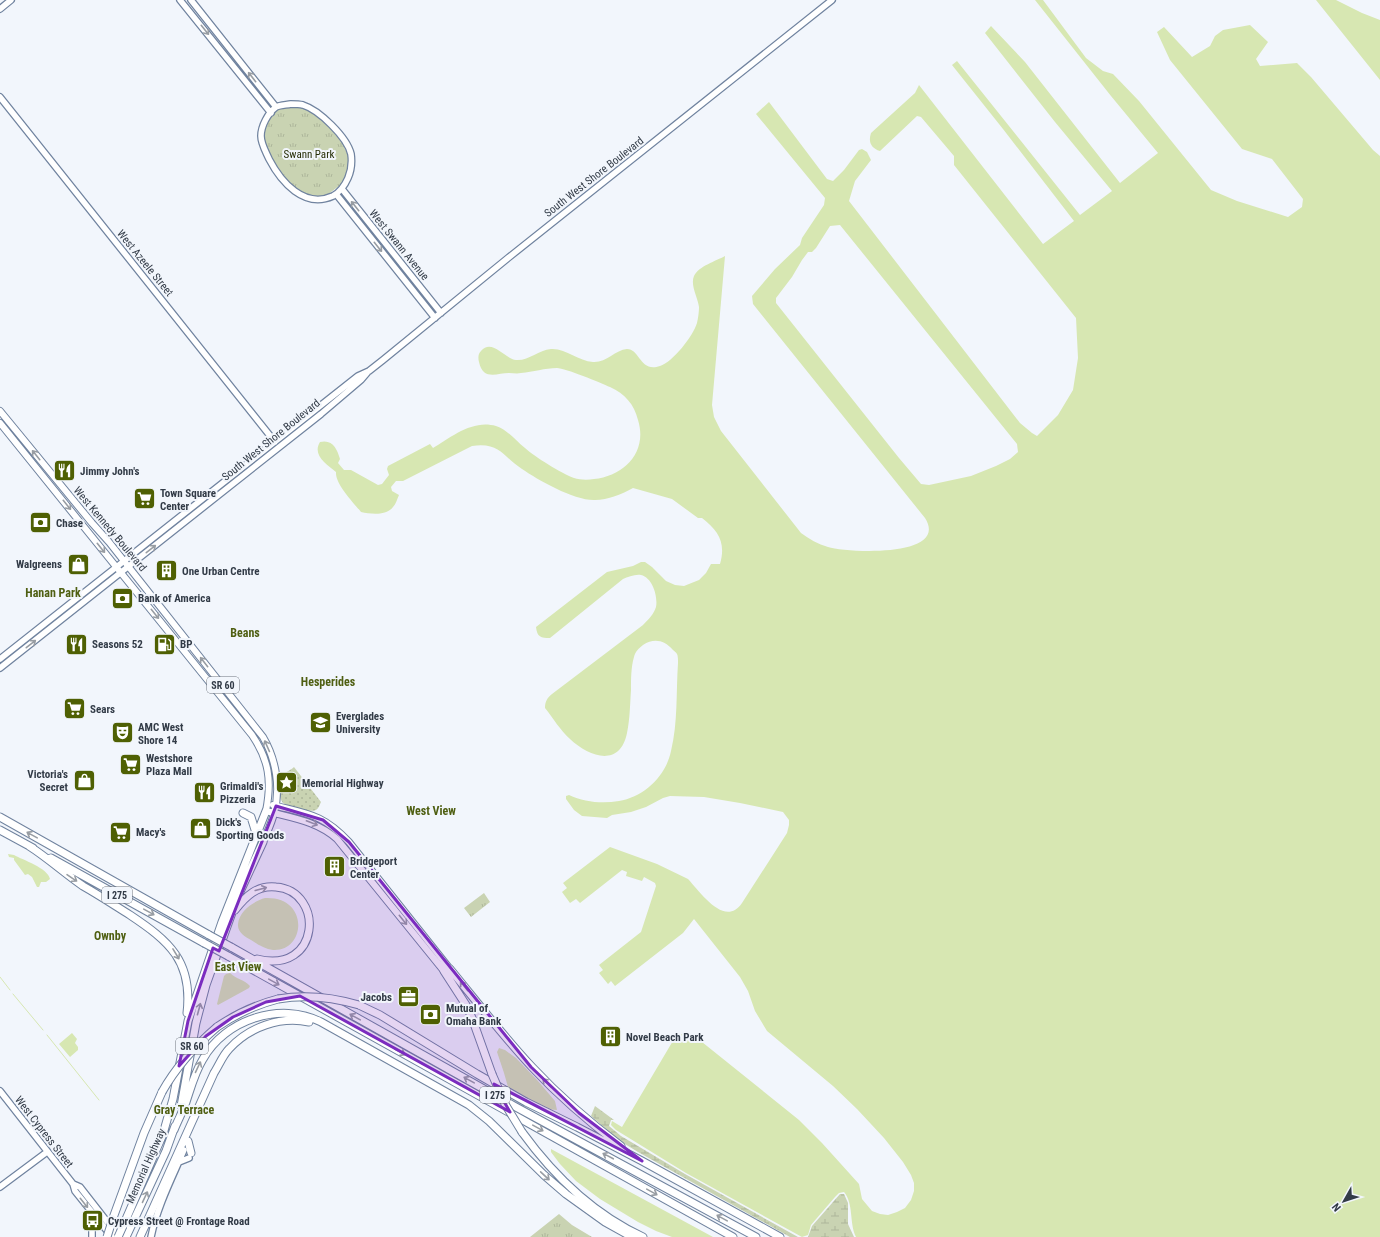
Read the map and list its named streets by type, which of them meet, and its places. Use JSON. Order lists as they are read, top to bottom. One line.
{"streets":{"highway":["SR 60","I 275","Memorial Highway"],"main road":["West Kennedy Boulevard"],"street":["South West Shore Boulevard","West Swann Avenue","West Azeele Street","West Cypress Street"]},"crossings":[["South West Shore Boulevard","West Swann Avenue"],["South West Shore Boulevard","West Azeele Street"],["South West Shore Boulevard","West Kennedy Boulevard"],["West Kennedy Boulevard","Memorial Highway"],["West Cypress Street","Memorial Highway"]],"districts":["Hanan Park","Beans","Hesperides","West View","Ownby","East View","Gray Terrace"],"parks":["Swann Park"],"places":{"restaurant":["Jimmy John's","Seasons 52","Grimaldi's Pizzeria"],"supermarket":["Town Square Center","Sears","Westshore Plaza Mall","Macy's"],"bank":["Chase","Bank of America","Mutual of Omaha Bank"],"shop":["Walgreens","Victoria's Secret","Dick's Sporting Goods"],"building":["One Urban Centre","Bridgeport Center","Novel Beach Park"],"fuel station":["BP"],"school or university":["Everglades University"],"theatre":["AMC West Shore 14"],"place":["Memorial Highway"],"office":["Jacobs"],"bus stop":["Cypress Street @ Frontage Road"]},"north":"bottom left"}
